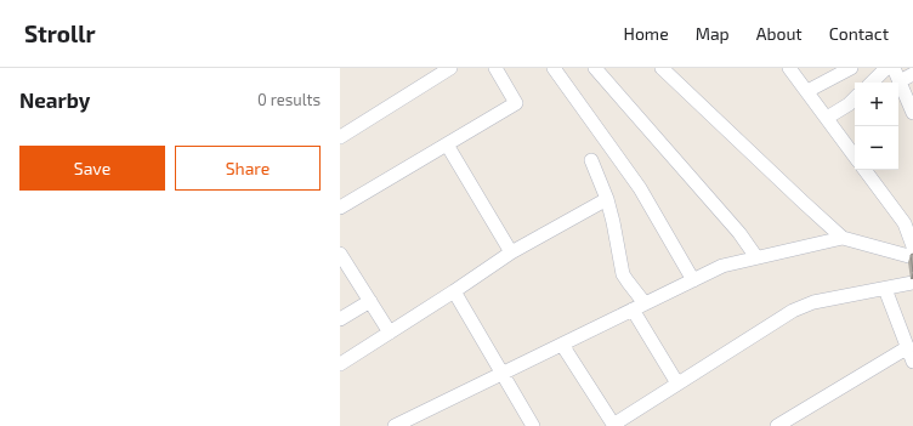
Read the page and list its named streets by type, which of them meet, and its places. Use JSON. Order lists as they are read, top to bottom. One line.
{"page":{"header":"Strollr","nav":["Home","Map","About","Contact"],"heading":["Nearby","0 results"],"map_buttons":["+","−"],"buttons":["Save","Share"]}}
